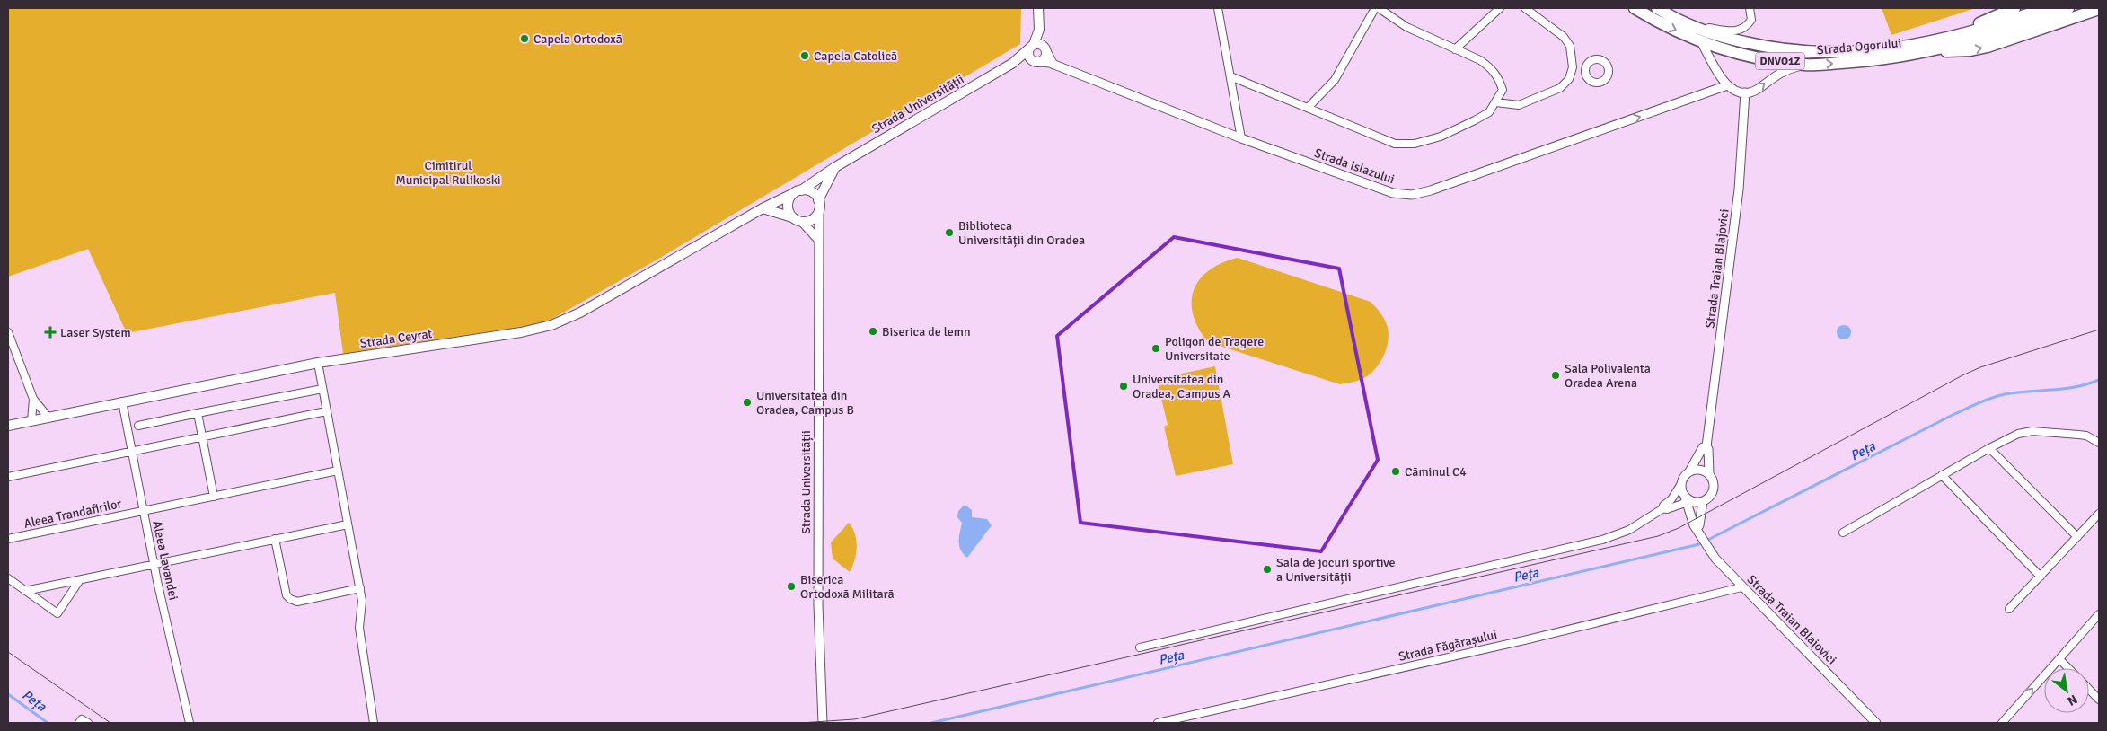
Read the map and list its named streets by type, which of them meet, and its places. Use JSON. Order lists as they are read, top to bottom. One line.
{"streets":{"highway":["Strada Ogorului","DNVO1Z"],"main road":["Strada Universității","Strada Ceyrat"],"street":["Strada Islazului","Strada Traian Blajovici","Aleea Trandafirilor","Aleea Lavandei","Strada Făgărașului"]},"crossings":[["Strada Ogorului","DNVO1Z"],["Strada Universității","Strada Islazului"],["Strada Universității","Strada Ceyrat"],["Strada Traian Blajovici","Strada Făgărașului"],["Strada Ceyrat","Aleea Lavandei"],["Aleea Trandafirilor","Aleea Lavandei"]],"water":["Peța"],"parks":["Cimitirul Municipal Rulikoski"],"places":{"other":["Capela Ortodoxă","Capela Catolică","Biblioteca Universității din Oradea","Biserica de lemn","Poligon de Tragere Universitate","Sala Polivalentă Oradea Arena","Universitatea din Oradea, Campus A","Universitatea din Oradea, Campus B","Căminul C4","Sala de jocuri sportive a Universității","Biserica Ortodoxă Militară"],"health":["Laser System"]},"north":"bottom right"}
